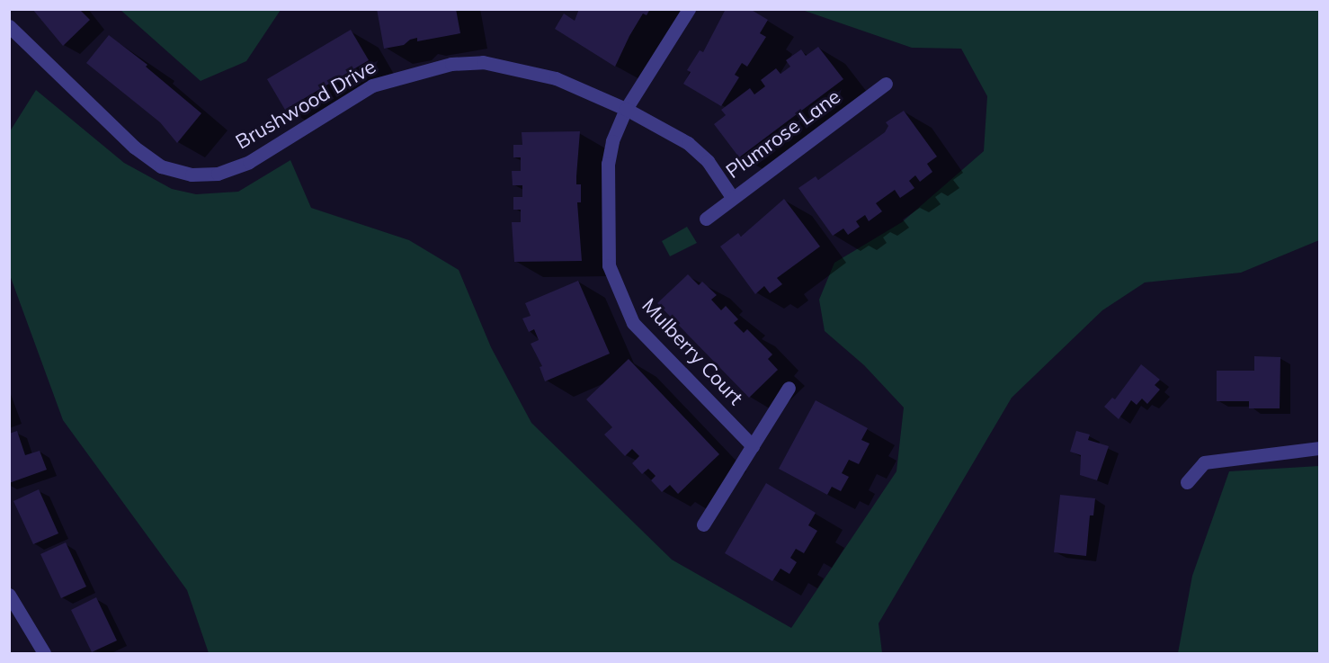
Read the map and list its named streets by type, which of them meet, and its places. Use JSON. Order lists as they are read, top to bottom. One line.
{"streets":{"street":["Brushwood Drive","Plumrose Lane","Mulberry Court"]},"crossings":[["Brushwood Drive","Plumrose Lane"],["Brushwood Drive","Mulberry Court"]]}
